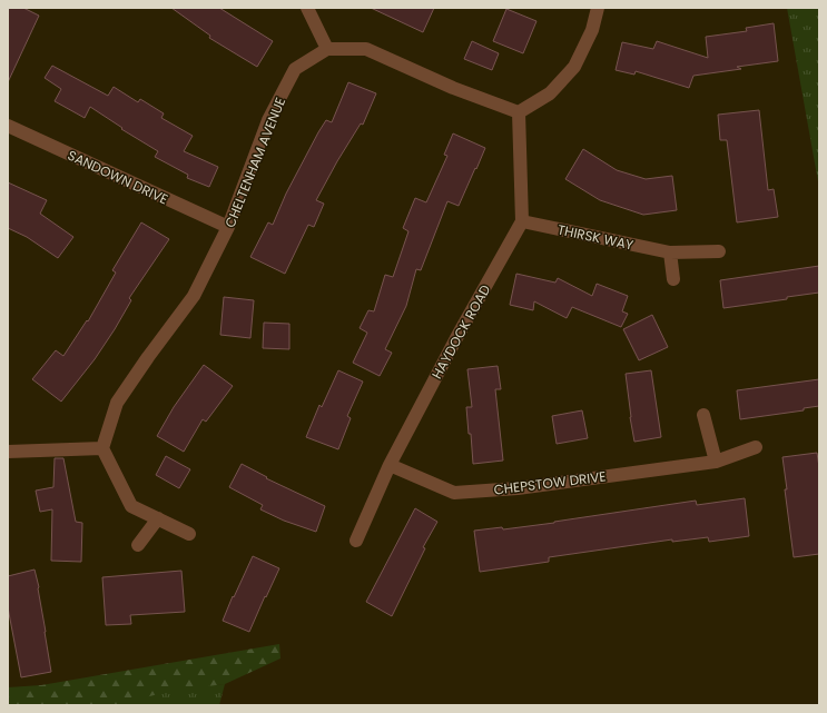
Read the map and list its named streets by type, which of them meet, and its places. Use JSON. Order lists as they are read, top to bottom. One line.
{"streets":{"street":["CHELTENHAM AVENUE","SANDOWN DRIVE","THIRSK WAY","HAYDOCK ROAD","CHEPSTOW DRIVE"]},"crossings":[["CHELTENHAM AVENUE","SANDOWN DRIVE"],["THIRSK WAY","HAYDOCK ROAD"],["HAYDOCK ROAD","CHEPSTOW DRIVE"]]}
